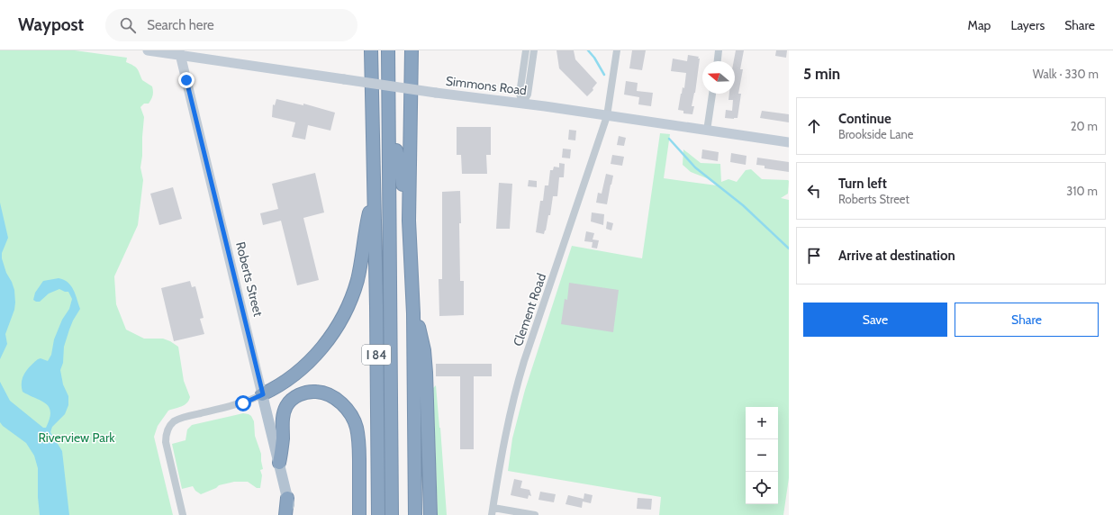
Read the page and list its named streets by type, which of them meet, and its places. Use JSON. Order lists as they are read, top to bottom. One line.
{"streets":{"highway":["I 84"],"main road":["Simmons Road","Roberts Street"],"street":["Clement Road"]},"crossings":[["Simmons Road","Roberts Street"],["Simmons Road","Clement Road"]],"parks":["Riverview Park"],"north":"left","page":{"header":"Waypost","search":"Search here","nav":["Map","Layers","Share"],"heading":["5 min","Walk · 330 m"],"list":[["Continue","Brookside Lane","20 m"],["Turn left","Roberts Street","310 m"],"Arrive at destination"],"buttons":["Save","Share"],"map_buttons":["+","−"]}}
